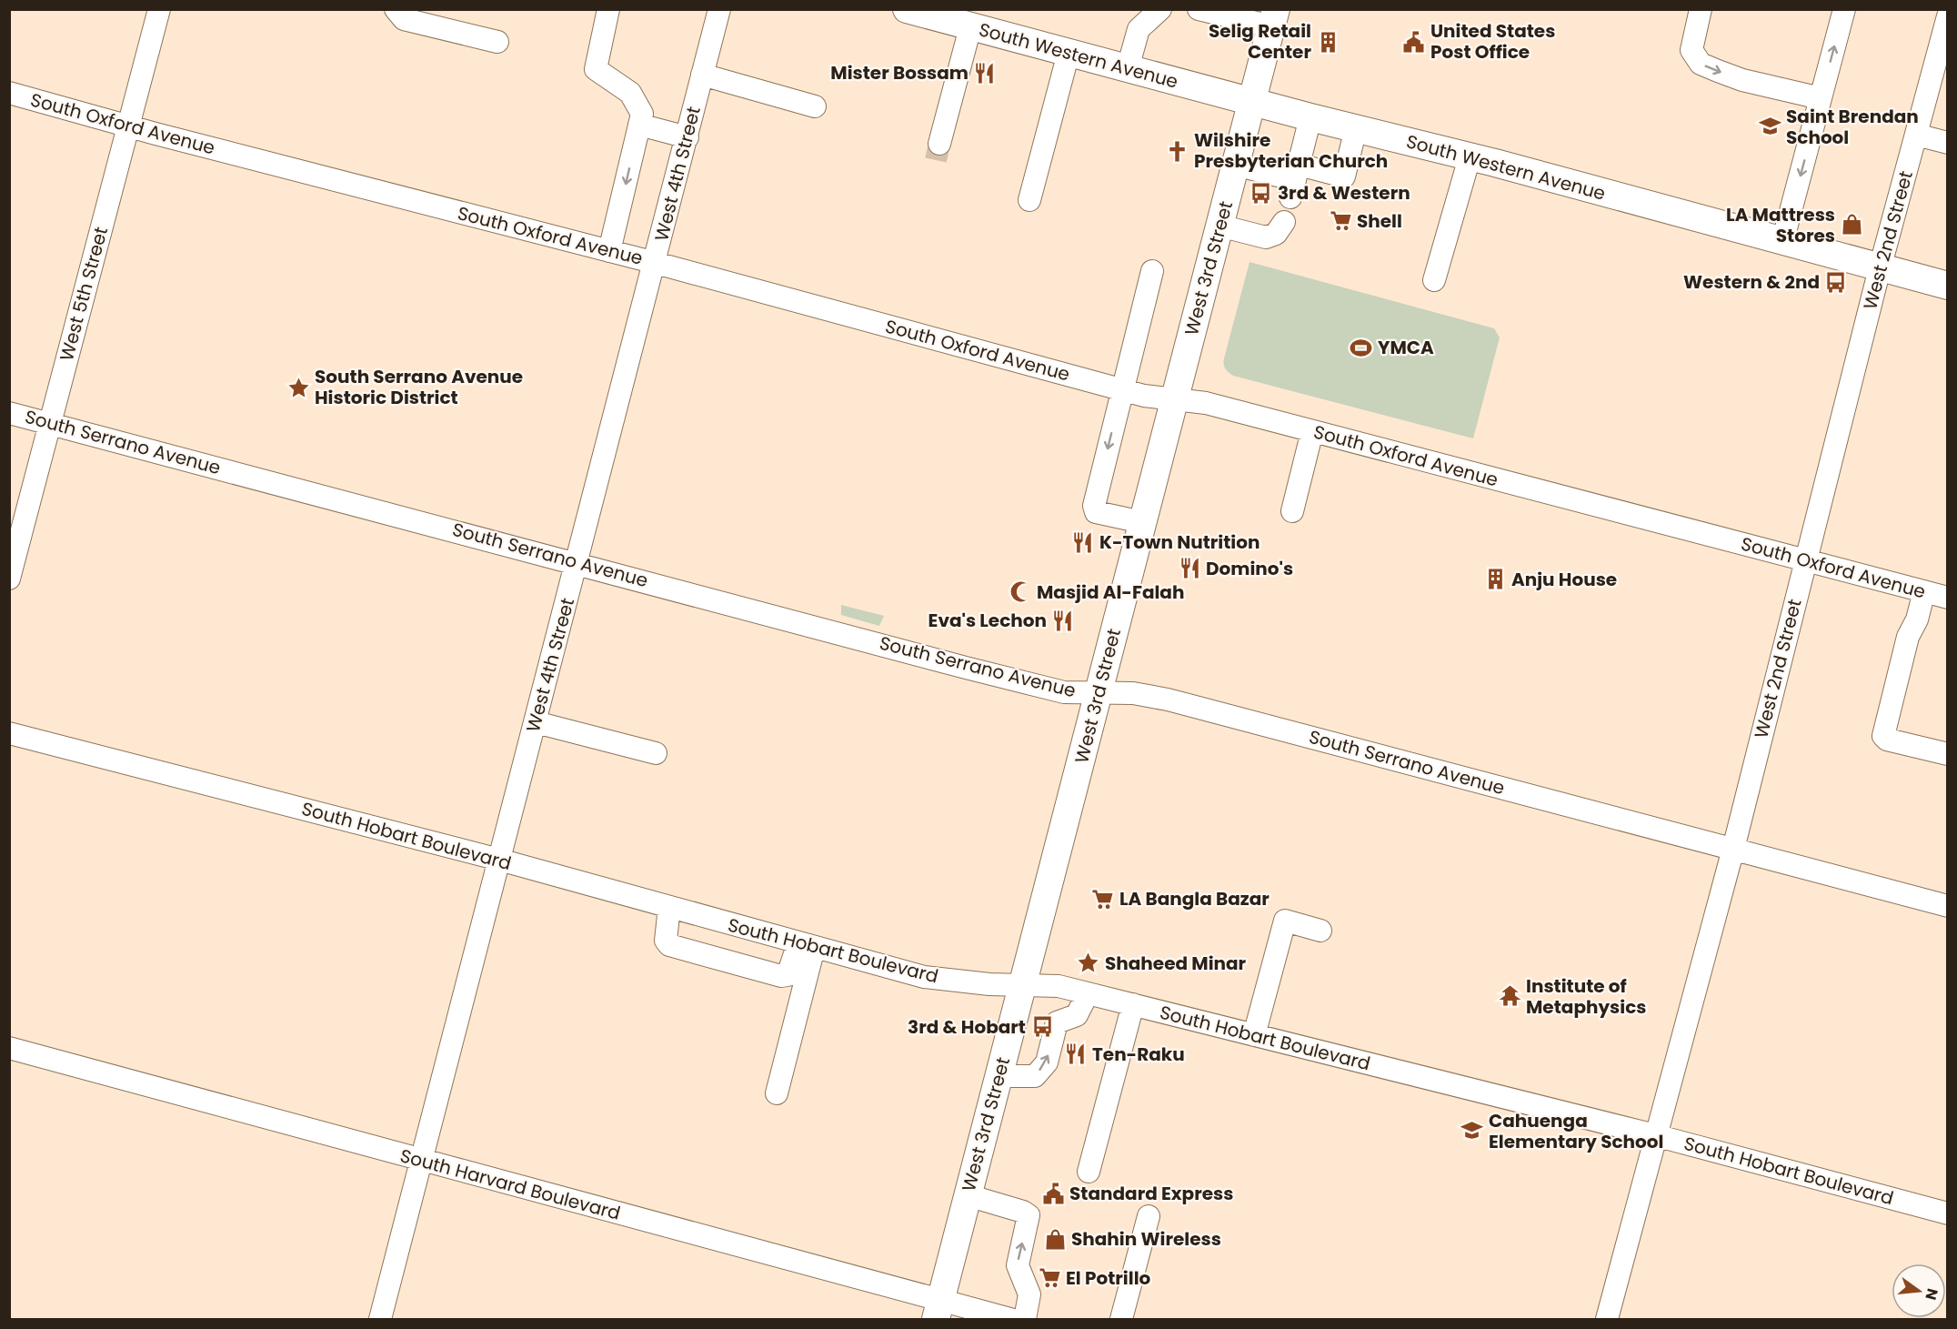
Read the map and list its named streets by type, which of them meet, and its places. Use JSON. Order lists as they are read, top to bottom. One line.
{"streets":{"main road":["South Western Avenue","West 3rd Street"],"street":["South Oxford Avenue","West 4th Street","West 2nd Street","West 5th Street","South Serrano Avenue","South Hobart Boulevard","South Harvard Boulevard"]},"crossings":[["South Western Avenue","West 2nd Street"],["South Western Avenue","West 3rd Street"],["South Oxford Avenue","West 4th Street"],["South Oxford Avenue","West 2nd Street"],["South Oxford Avenue","West 3rd Street"],["South Oxford Avenue","West 5th Street"],["West 4th Street","South Serrano Avenue"],["West 4th Street","South Hobart Boulevard"],["West 4th Street","South Harvard Boulevard"],["West 2nd Street","South Serrano Avenue"],["West 2nd Street","South Hobart Boulevard"],["West 3rd Street","South Serrano Avenue"],["West 3rd Street","South Hobart Boulevard"],["West 3rd Street","South Harvard Boulevard"],["West 5th Street","South Serrano Avenue"]],"places":{"building":["Selig Retail Center","Anju House"],"public building":["United States Post Office","Standard Express"],"restaurant":["Mister Bossam","K-Town Nutrition","Domino's","Eva's Lechon","Ten-Raku"],"school or university":["Saint Brendan School","Cahuenga Elementary School"],"church":["Wilshire Presbyterian Church"],"bus stop":["3rd & Western","Western & 2nd","3rd & Hobart"],"supermarket":["Shell","LA Bangla Bazar","El Potrillo"],"shop":["LA Mattress Stores","Shahin Wireless"],"sports":["YMCA"],"place":["South Serrano Avenue Historic District","Shaheed Minar"],"mosque":["Masjid Al-Falah"],"temple":["Institute of Metaphysics"]},"north":"right"}
